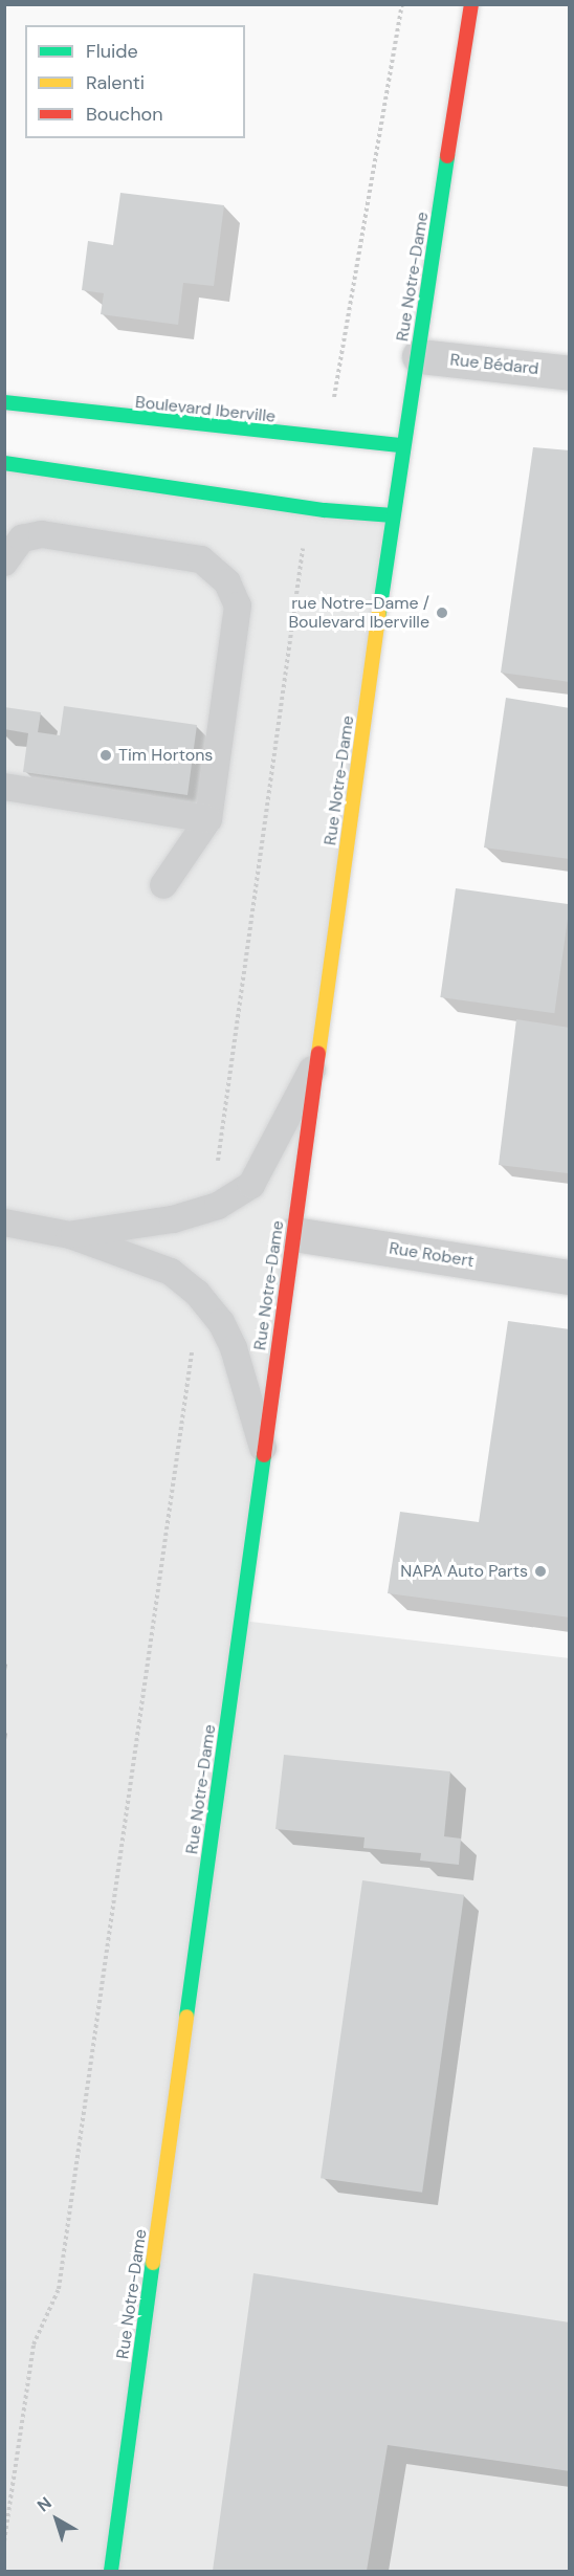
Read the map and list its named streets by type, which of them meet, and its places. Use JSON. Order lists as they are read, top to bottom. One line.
{"streets":{"main road":["Rue Notre-Dame","Boulevard Iberville"],"street":["Rue Bédard","Rue Robert"]},"crossings":[["Rue Notre-Dame","Rue Bédard"],["Rue Notre-Dame","Boulevard Iberville"],["Rue Notre-Dame","Rue Robert"]],"places":["rue Notre-Dame / Boulevard Iberville","Tim Hortons","NAPA Auto Parts"],"legend":["Fluide","Ralenti","Bouchon"],"north":"top left"}
